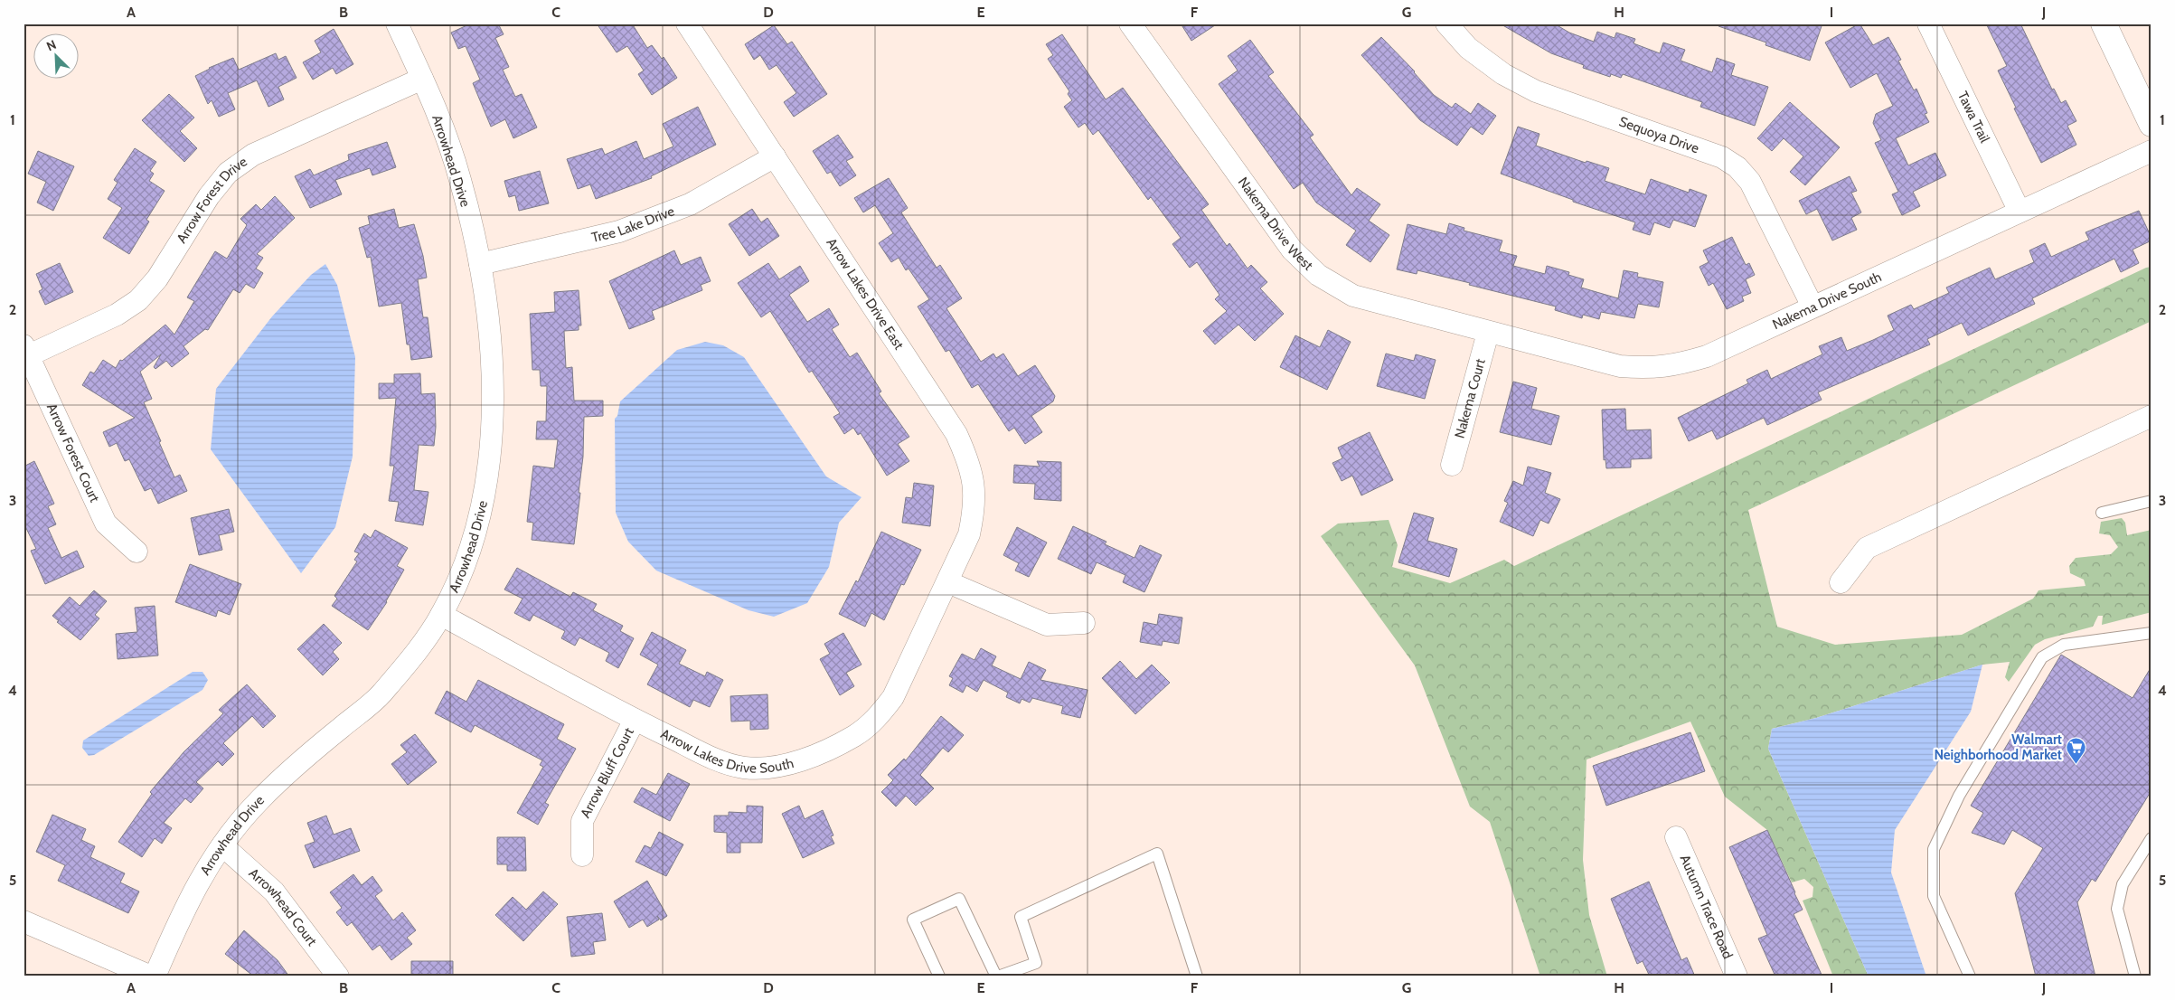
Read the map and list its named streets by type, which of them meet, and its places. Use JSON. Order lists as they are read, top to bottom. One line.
{"streets":{"street":["Tawa Trail","Sequoya Drive","Arrowhead Drive","Arrow Forest Drive","Tree Lake Drive","Nakema Drive West","Arrow Lakes Drive East","Nakema Drive South","Nakema Court","Arrow Forest Court","Arrow Lakes Drive South","Arrow Bluff Court","Autumn Trace Road","Arrowhead Court"]},"crossings":[["Tawa Trail","Nakema Drive South"],["Sequoya Drive","Nakema Drive South"],["Arrowhead Drive","Arrow Forest Drive"],["Arrowhead Drive","Tree Lake Drive"],["Arrowhead Drive","Arrow Lakes Drive South"],["Arrowhead Drive","Arrowhead Court"],["Arrow Forest Drive","Arrow Forest Court"],["Tree Lake Drive","Arrow Lakes Drive East"],["Nakema Drive West","Nakema Drive South"],["Nakema Drive West","Nakema Court"],["Arrow Lakes Drive East","Arrow Lakes Drive South"],["Nakema Drive South","Nakema Court"],["Arrow Lakes Drive South","Arrow Bluff Court"]],"places":{"supermarket":["Walmart Neighborhood Market"]},"north":"top left","grid":{"columns":["A","B","C","D","E","F","G","H","I","J"],"rows":["1","2","3","4","5"]}}
